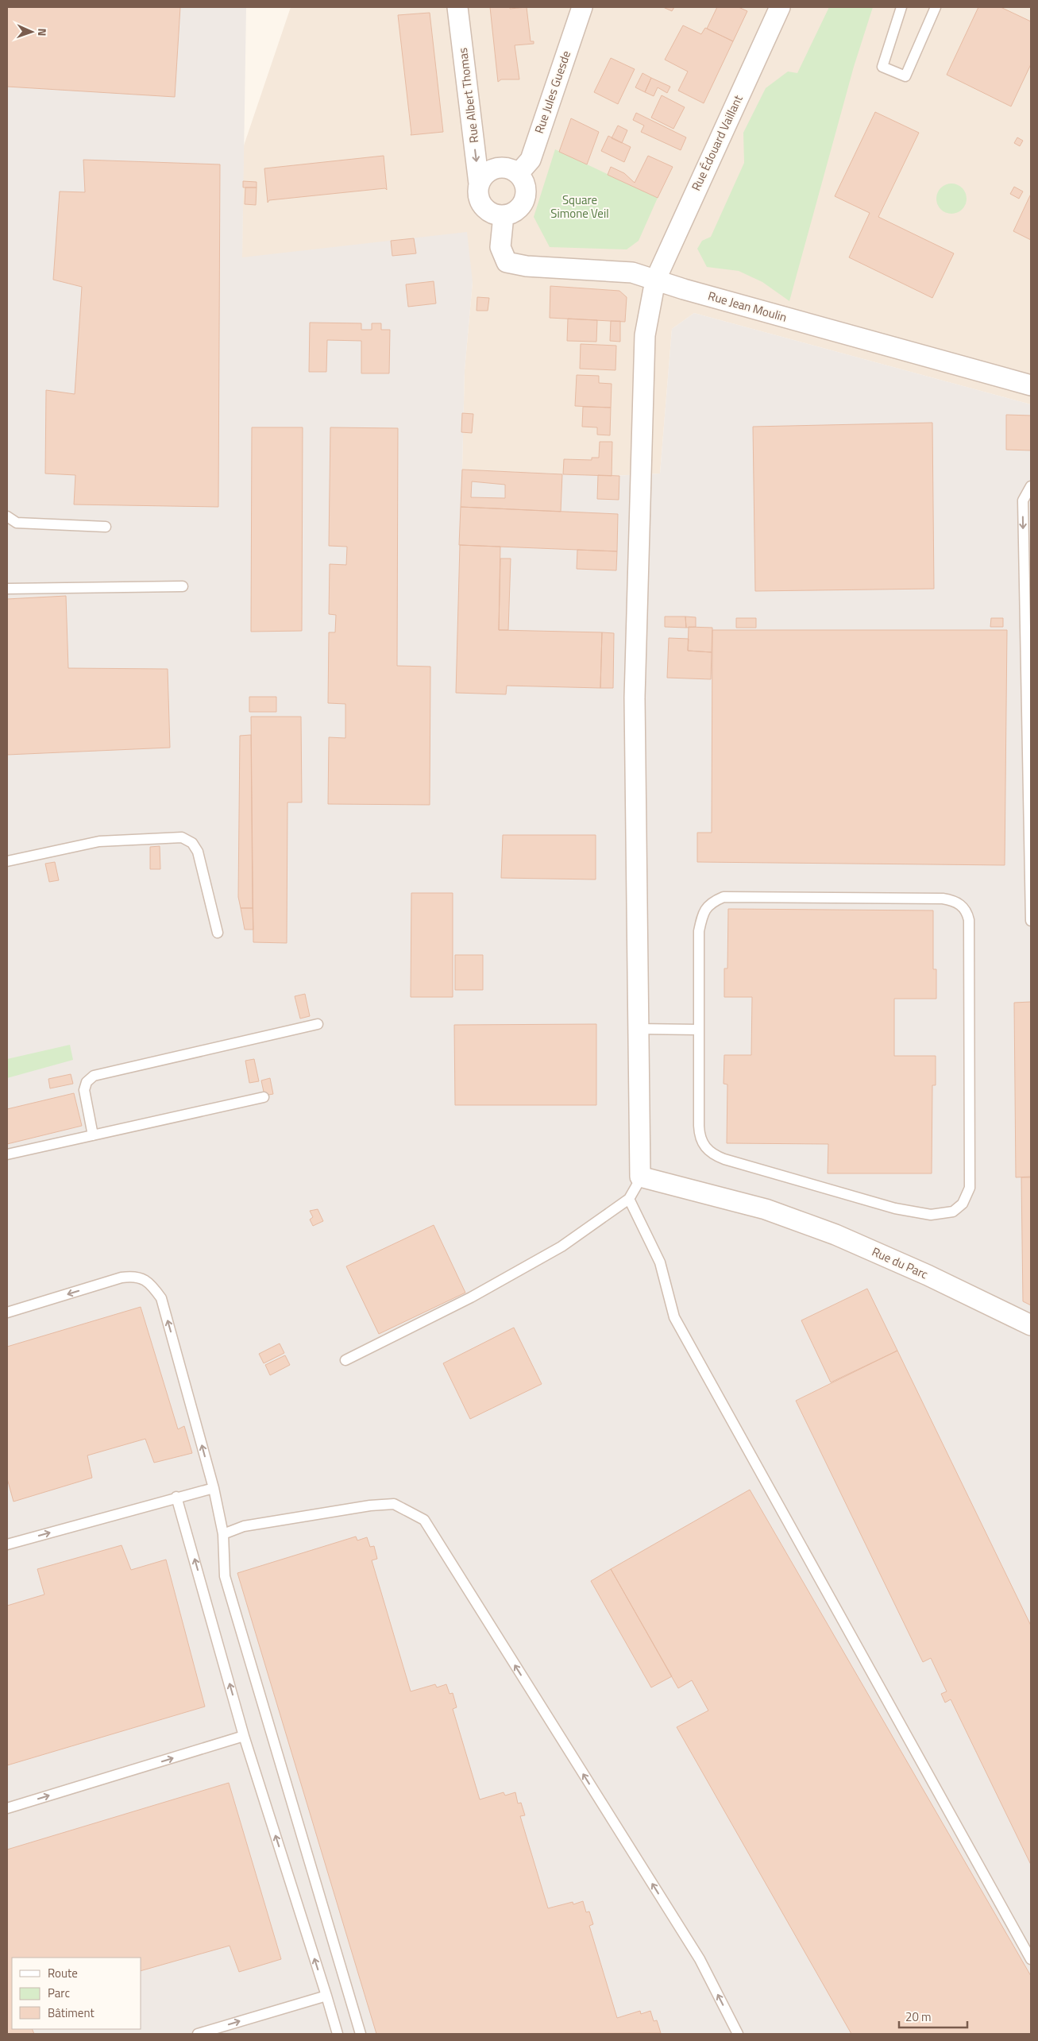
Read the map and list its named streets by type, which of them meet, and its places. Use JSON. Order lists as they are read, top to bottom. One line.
{"streets":{"street":["Rue Jules Guesde","Rue Albert Thomas","Rue Édouard Vaillant","Rue Jean Moulin","Rue du Parc"]},"crossings":[["Rue Jules Guesde","Rue Albert Thomas"],["Rue Jules Guesde","Rue Jean Moulin"],["Rue Albert Thomas","Rue Jean Moulin"],["Rue Édouard Vaillant","Rue Jean Moulin"],["Rue Édouard Vaillant","Rue du Parc"]],"one_way":["Rue Albert Thomas"],"parks":["Square Simone Veil"],"legend":["Route","Parc","Bâtiment"],"scale_bar":"20 m","north":"right"}
